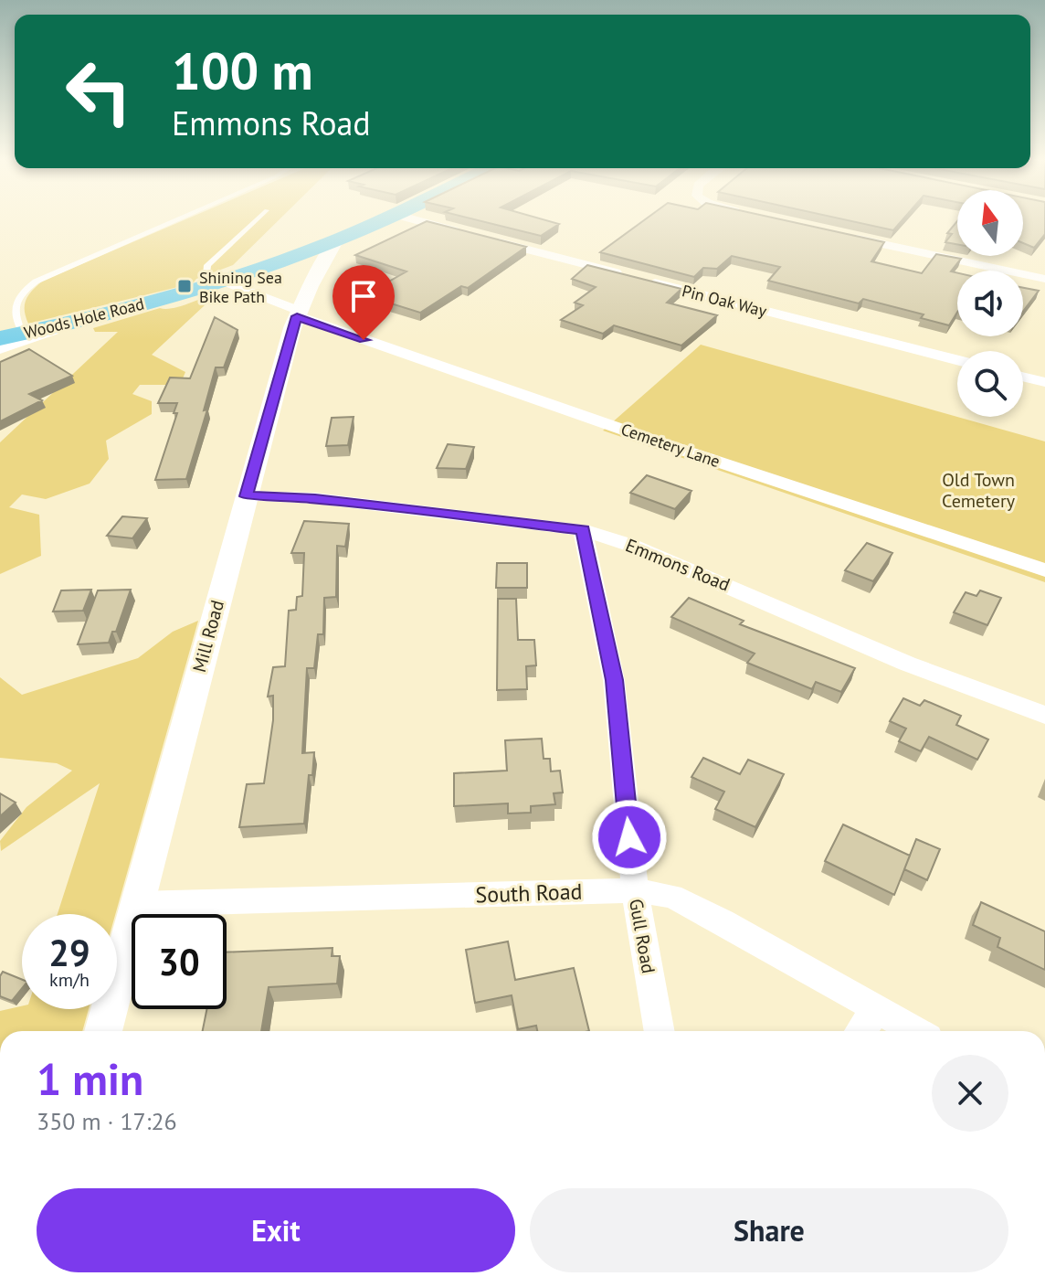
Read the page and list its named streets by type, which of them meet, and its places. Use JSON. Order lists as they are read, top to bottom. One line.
{"streets":{"highway":["Woods Hole Road"],"street":["Pin Oak Way","Cemetery Lane","Emmons Road","Mill Road","South Road","Gull Road"]},"crossings":[["Woods Hole Road","Cemetery Lane"],["Woods Hole Road","Mill Road"],["Cemetery Lane","Mill Road"],["Emmons Road","Mill Road"],["Emmons Road","Gull Road"],["Mill Road","South Road"],["South Road","Gull Road"]],"parks":["Old Town Cemetery"],"places":{"transit":["Shining Sea Bike Path"]},"north":"top","page":{"turn":["100 m","Emmons Road"],"speed":"29 km/h","limit":"30","heading":["1 min","350 m · 17:26"],"buttons":["Exit","Share"]}}
